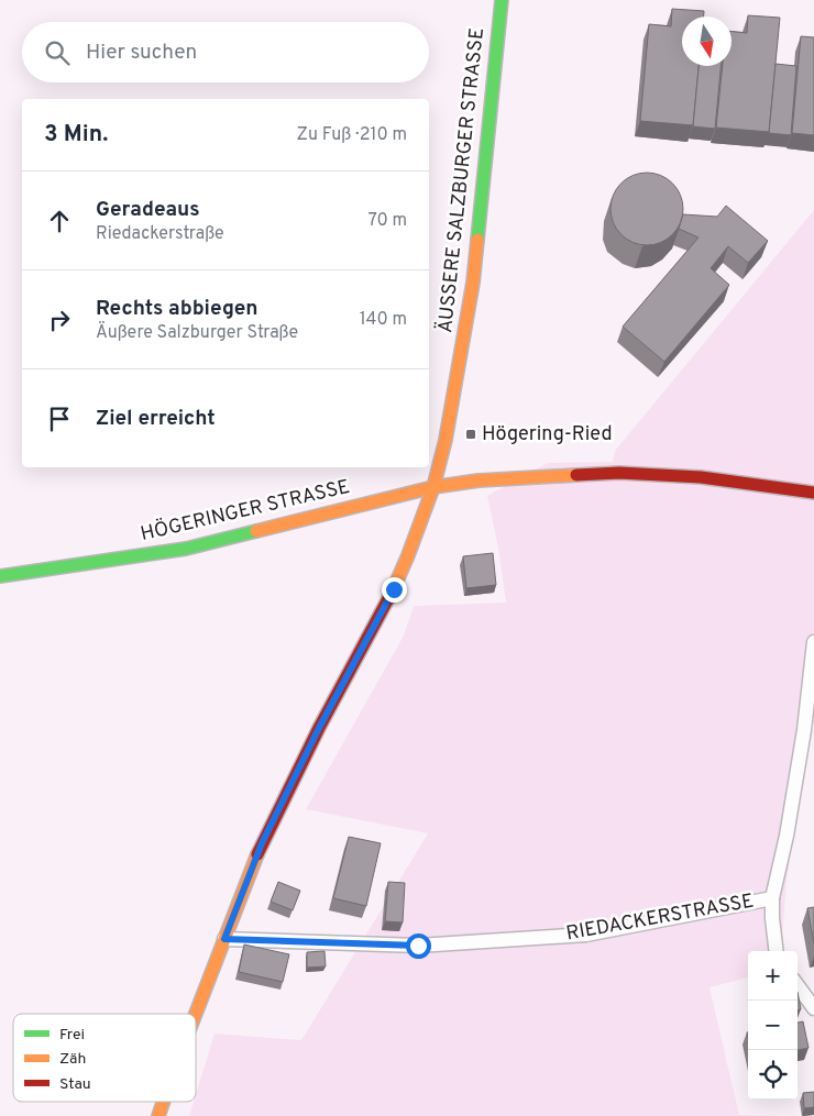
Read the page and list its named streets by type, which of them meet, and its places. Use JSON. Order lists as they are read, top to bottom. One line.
{"streets":{"main road":["ÄUSSERE SALZBURGER STRASSE","HÖGERINGER STRASSE"],"street":["RIEDACKERSTRASSE"]},"crossings":[["ÄUSSERE SALZBURGER STRASSE","HÖGERINGER STRASSE"],["ÄUSSERE SALZBURGER STRASSE","RIEDACKERSTRASSE"]],"places":{"transit":["Högering-Ried"]},"legend":["Frei","Zäh","Stau"],"north":"bottom","page":{"search":"Hier suchen","heading":["3 Min.","Zu Fuß · 210 m"],"list":[["Geradeaus","Riedackerstraße","70 m"],["Rechts abbiegen","Äußere Salzburger Straße","140 m"],"Ziel erreicht"],"map_buttons":["+","−"]}}
